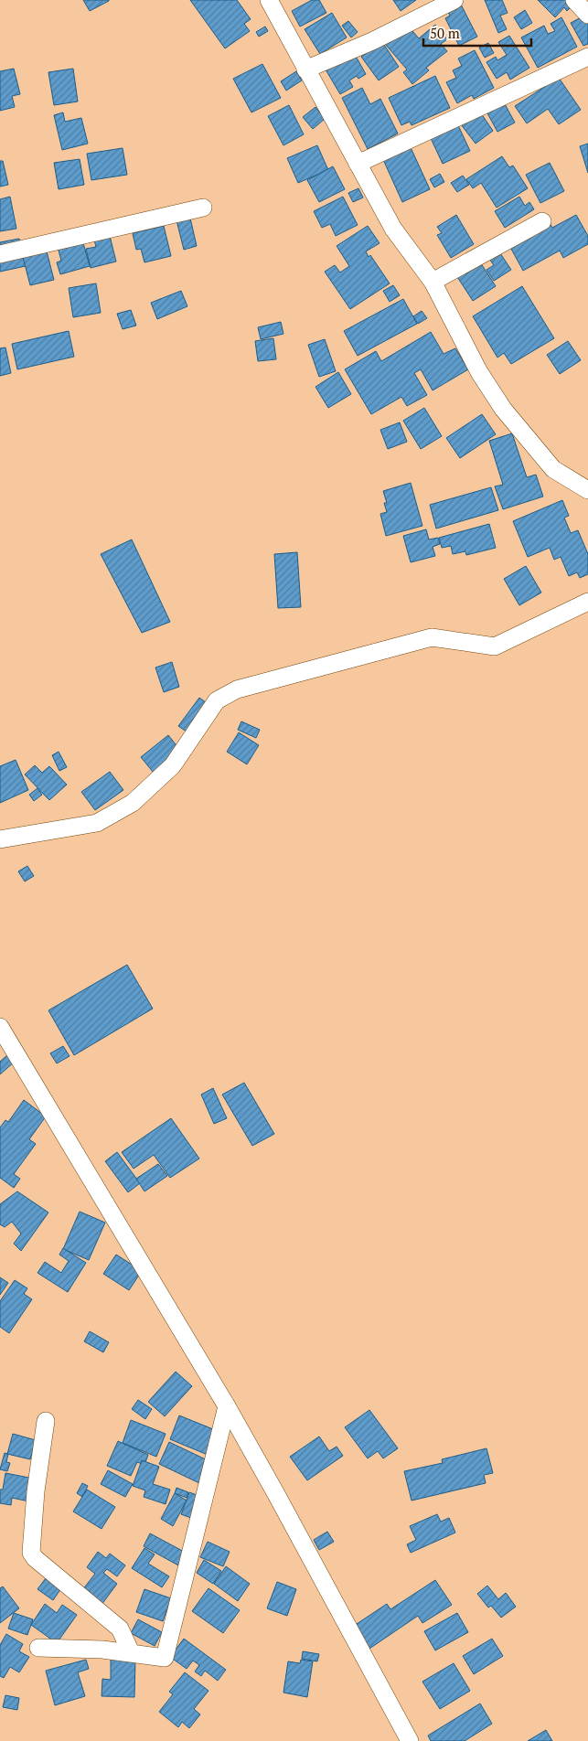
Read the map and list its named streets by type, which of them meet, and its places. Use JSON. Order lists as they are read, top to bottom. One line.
{"scale_bar":"50 m"}
